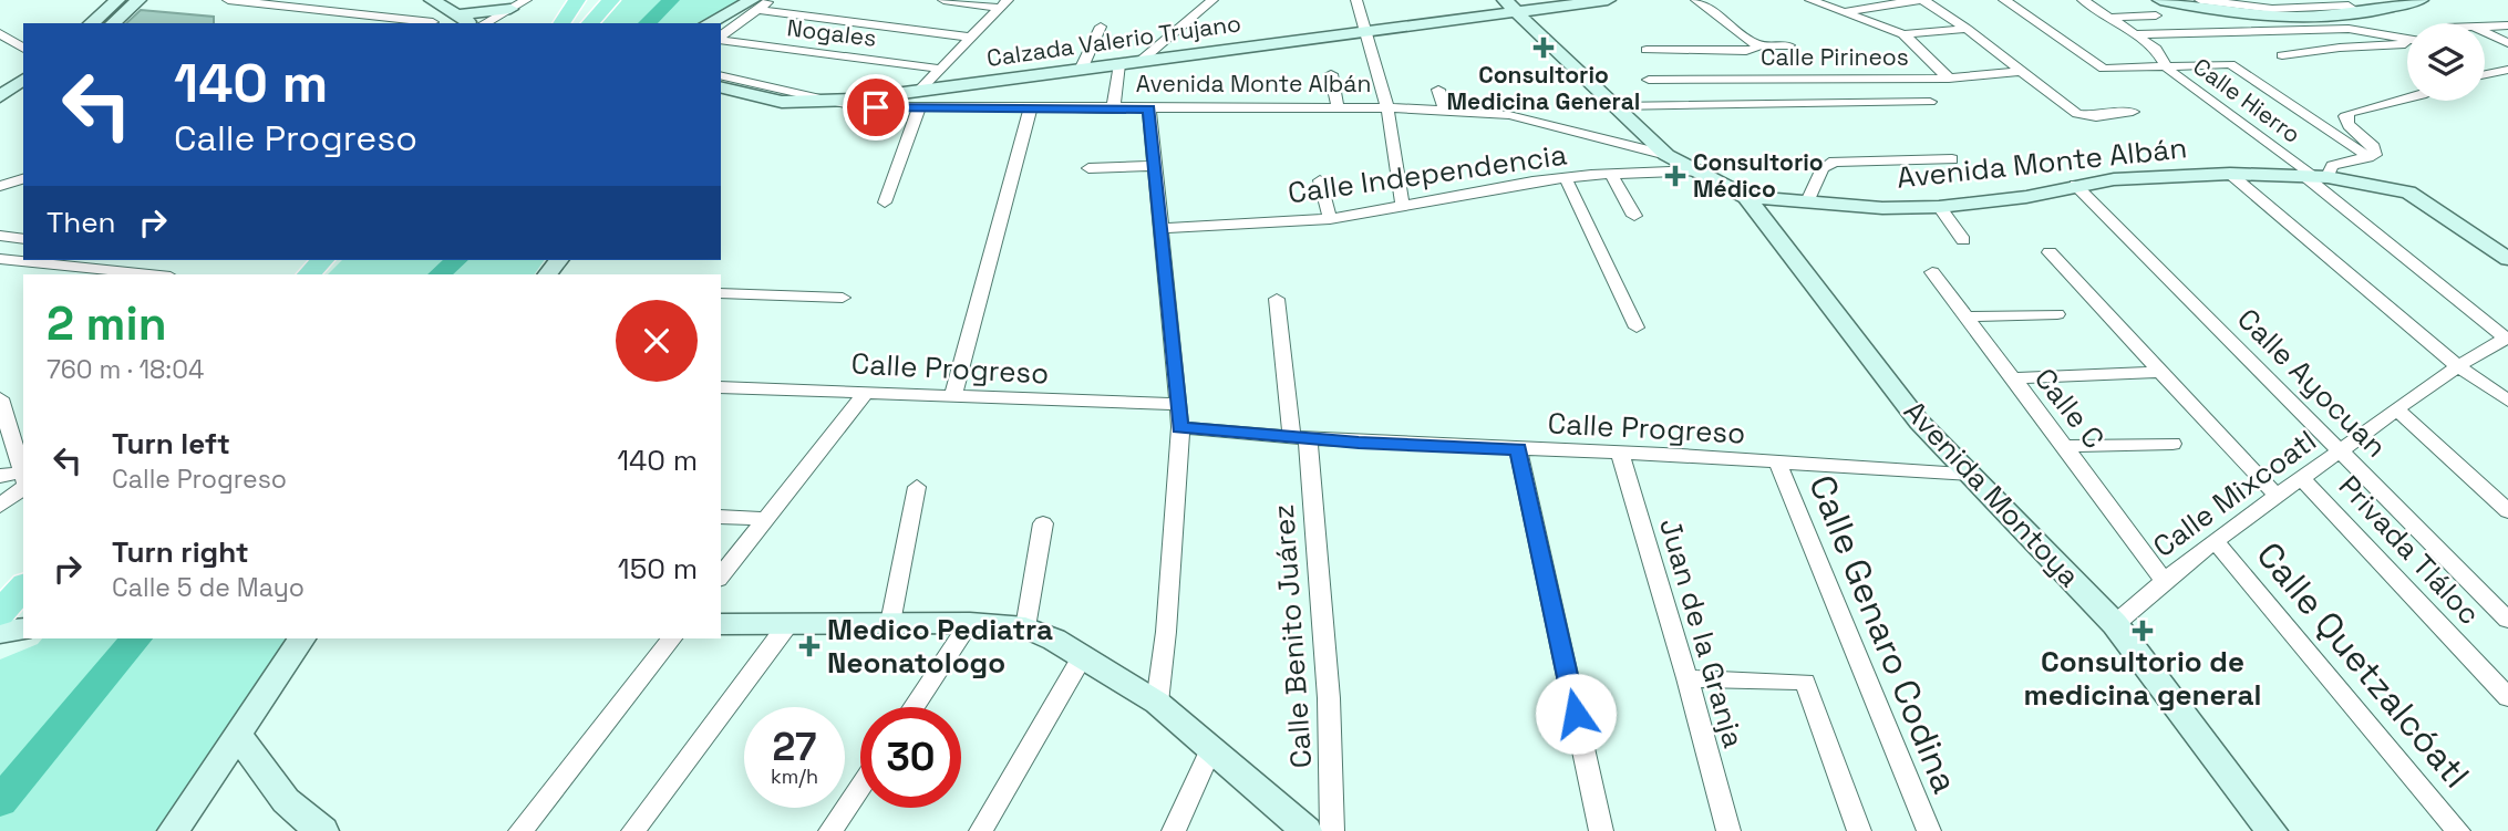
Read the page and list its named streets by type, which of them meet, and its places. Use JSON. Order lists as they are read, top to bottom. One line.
{"streets":{"street":["Nogales","Calzada Valerio Trujano","Calle Pirineos","Avenida Monte Albán","Calle Hierro","Calle Independencia","Calle Progreso","Calle Ayocuan","Calle C","Avenida Montoya","Calle Mixcoatl","Privada Tláloc","Juan de la Granja","Calle Genaro Codina","Calle Benito Juárez","Calle Quetzalcóatl"]},"crossings":[["Calzada Valerio Trujano","Avenida Monte Albán"],["Calzada Valerio Trujano","Avenida Montoya"],["Avenida Monte Albán","Calle Hierro"],["Avenida Monte Albán","Calle Ayocuan"],["Avenida Monte Albán","Avenida Montoya"],["Calle Hierro","Calle Mixcoatl"],["Calle Independencia","Avenida Montoya"],["Calle Progreso","Avenida Montoya"],["Calle Progreso","Juan de la Granja"],["Calle Progreso","Calle Genaro Codina"],["Calle Progreso","Calle Benito Juárez"],["Calle Ayocuan","Calle Mixcoatl"],["Calle C","Calle Mixcoatl"],["Avenida Montoya","Calle Mixcoatl"],["Calle Mixcoatl","Privada Tláloc"],["Calle Mixcoatl","Calle Quetzalcóatl"]],"places":{"health":["Consultorio Medicina General","Consultorio Médico","Consultorio de medicina general","Medico Pediatra Neonatologo"]},"page":{"turn":["140 m","Calle Progreso"],"then":"Then","heading":["2 min","760 m · 18:04"],"list":[{"name":"Turn left","note":"Calle Progreso","value":"140 m"},{"name":"Turn right","note":"Calle 5 de Mayo","value":"150 m"}],"speed":"27 km/h","limit":"30"}}
